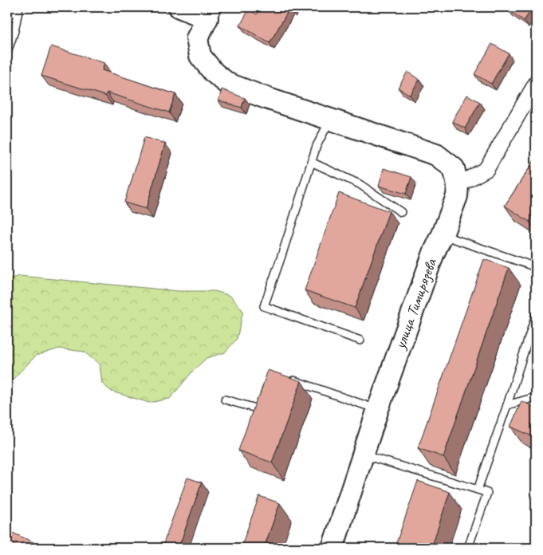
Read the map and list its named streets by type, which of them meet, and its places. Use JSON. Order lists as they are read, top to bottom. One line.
{"streets":{"street":["улица Тимирязева"]}}
